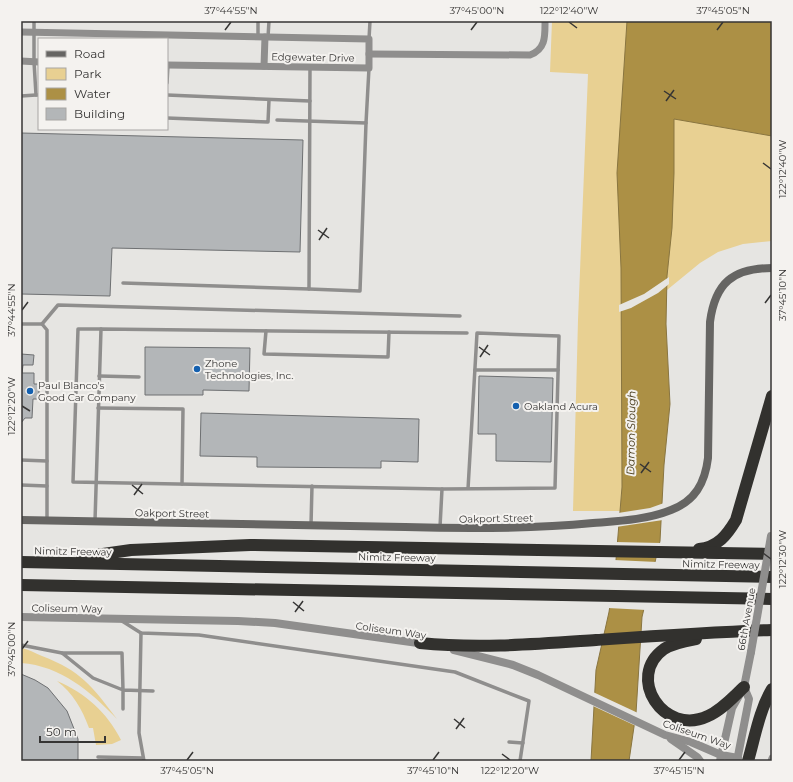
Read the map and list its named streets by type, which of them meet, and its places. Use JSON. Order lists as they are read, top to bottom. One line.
{"streets":{"highway":["Nimitz Freeway"],"main road":["Oakport Street"],"street":["Edgewater Drive","Coliseum Way","66th Avenue"]},"crossings":[["Coliseum Way","66th Avenue"]],"water":["Damon Slough"],"places":["Zhone Technologies, Inc.","Paul Blanco's Good Car Company","Oakland Acura"],"legend":["Road","Park","Water","Building"],"scale_bar":"50 m","coordinates":["37°44'55\"N","37°45'00\"N","122°12'40\"W","37°45'05\"N","37°45'10\"N","122°12'20\"W","122°12'30\"W","37°45'15\"N"]}
